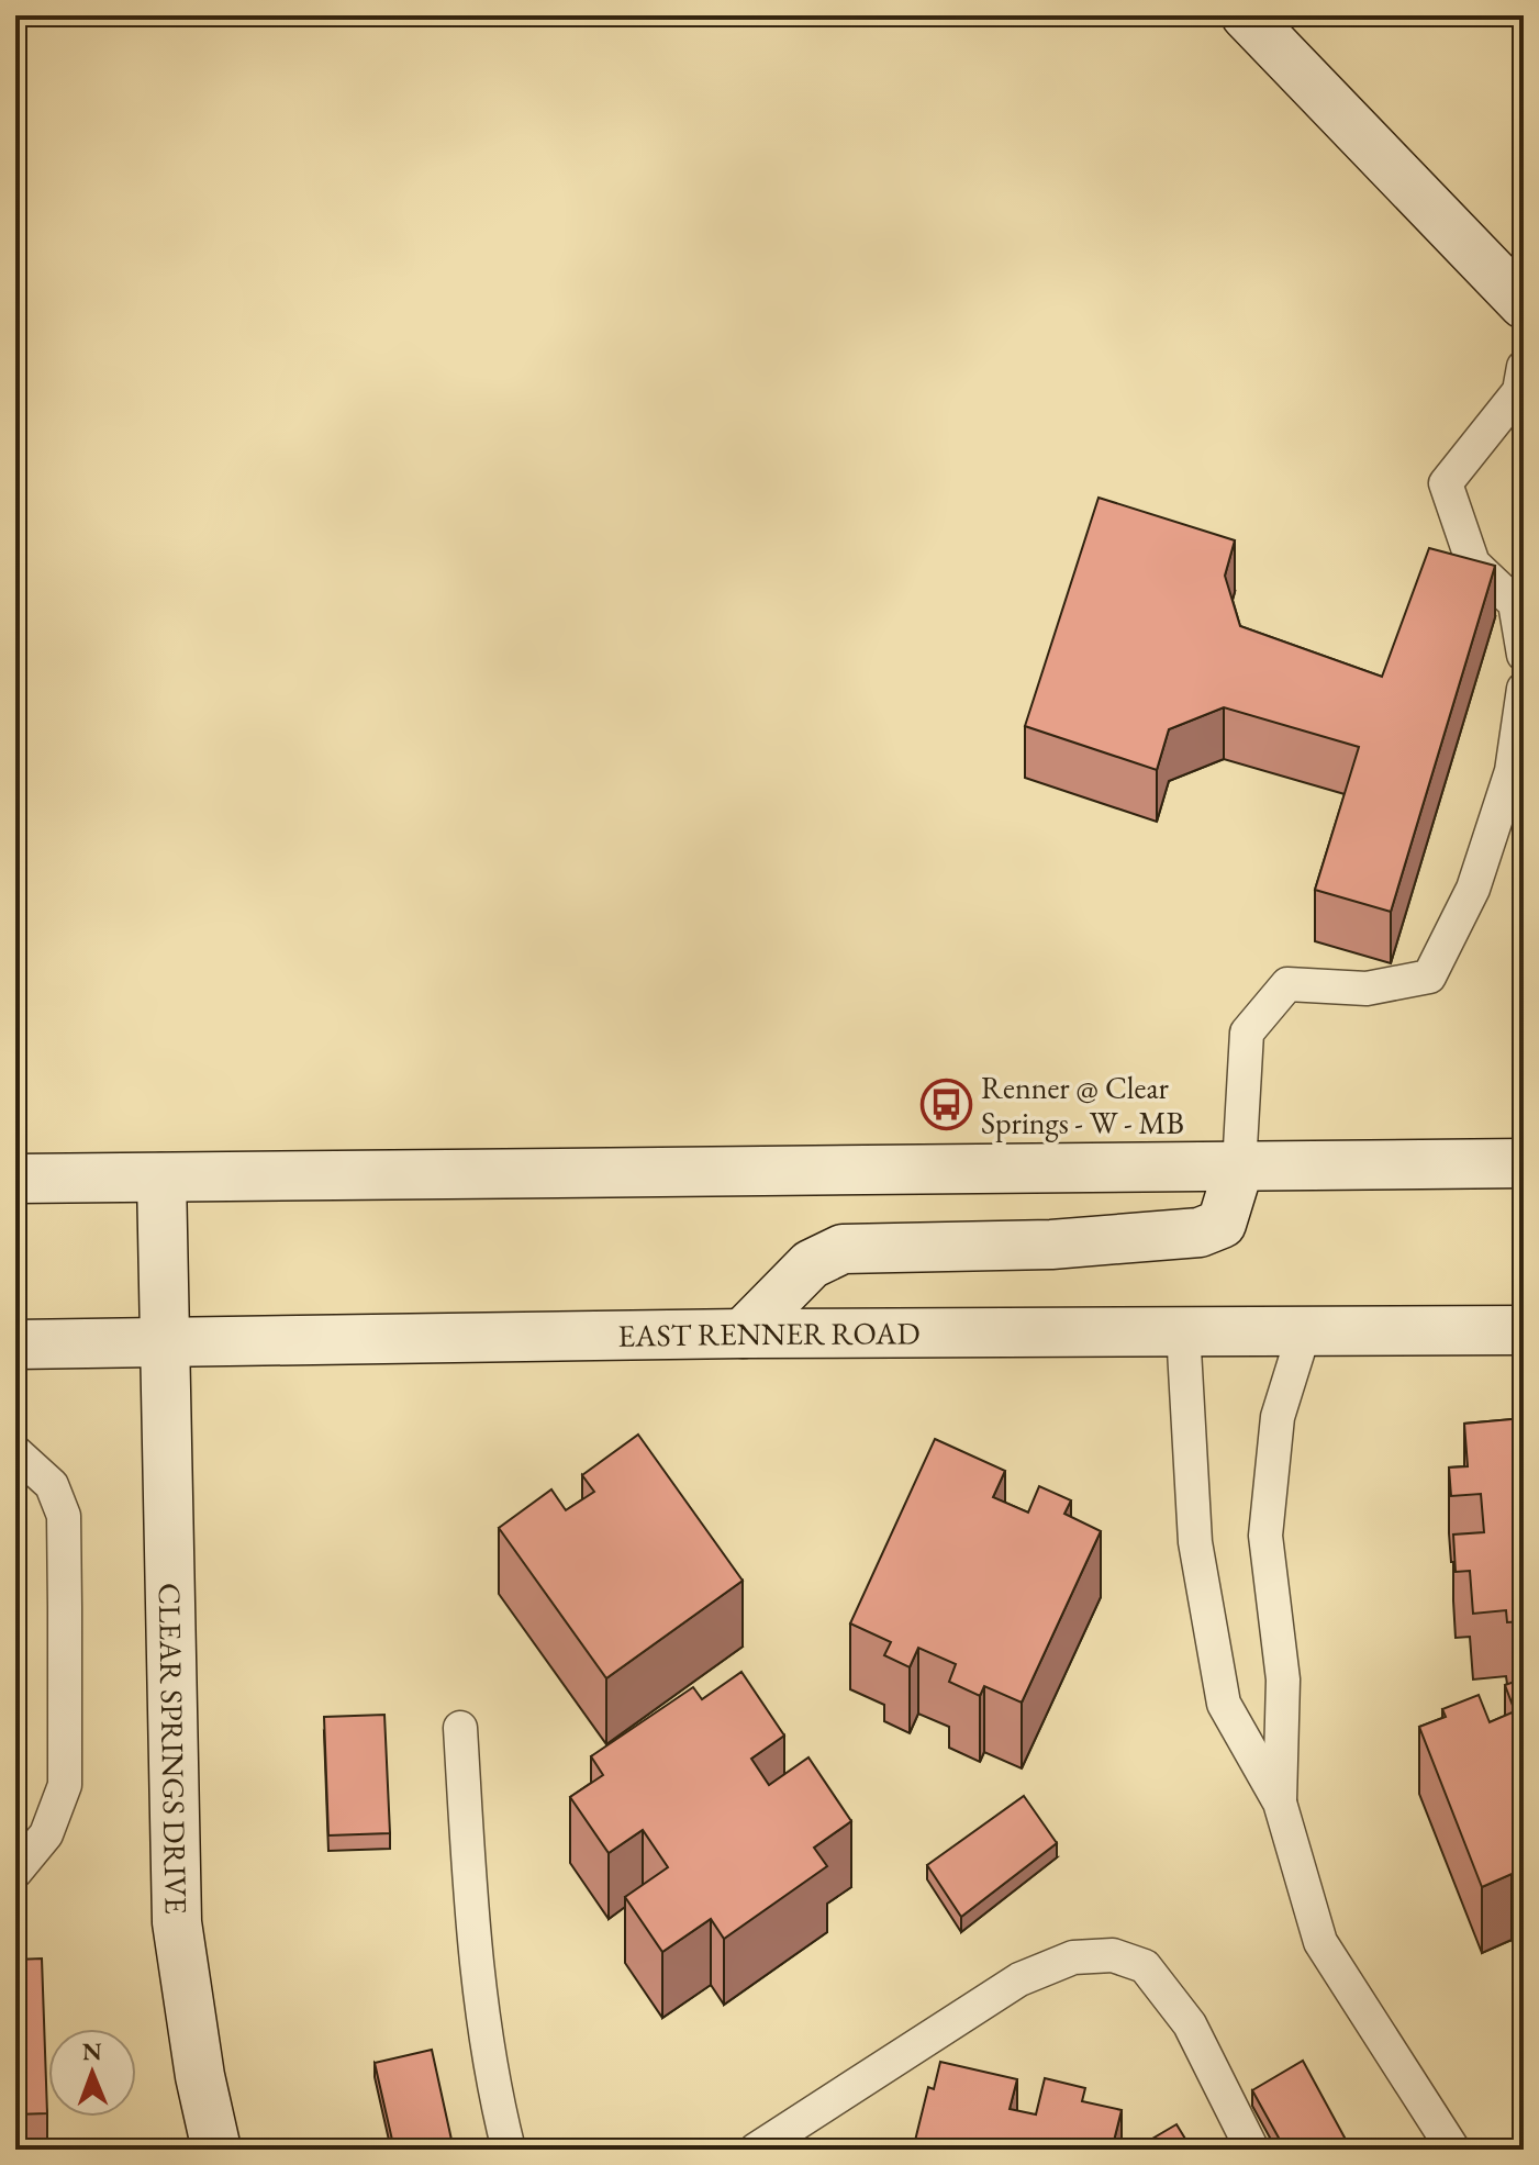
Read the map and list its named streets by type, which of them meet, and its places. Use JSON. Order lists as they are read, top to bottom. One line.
{"streets":{"main road":["EAST RENNER ROAD","CLEAR SPRINGS DRIVE"]},"crossings":[["EAST RENNER ROAD","CLEAR SPRINGS DRIVE"]],"places":{"bus stop":["Renner @ Clear Springs - W - MB"]},"north":"top"}
